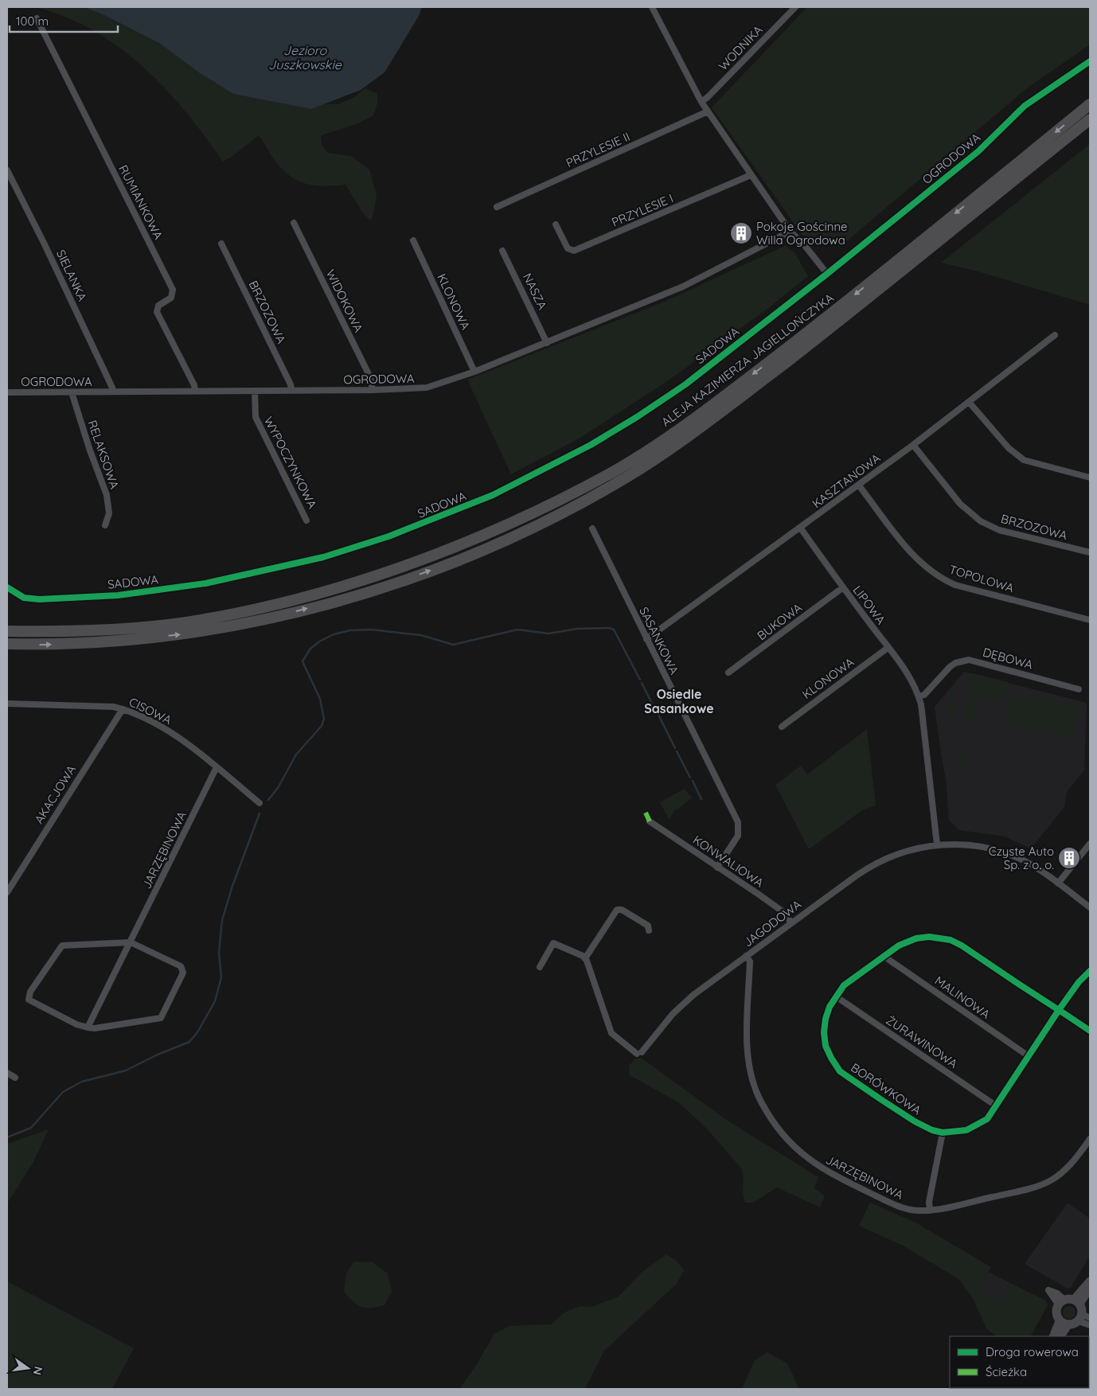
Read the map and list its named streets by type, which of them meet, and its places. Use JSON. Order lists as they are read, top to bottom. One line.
{"streets":{"highway":["ALEJA KAZIMIERZA JAGIELLOŃCZYKA"],"street":["WODNIKA","PRZYLESIE II","OGRODOWA","RUMIANKOWA","PRZYLESIE I","SIELANKA","NASZA","WIDOKOWA","KLONOWA","BRZOZOWA","SADOWA","RELAKSOWA","WYPOCZYNKOWA","KASZTANOWA","TOPOLOWA","LIPOWA","BUKOWA","SASANKOWA","DĘBOWA","CISOWA","AKACJOWA","JARZĘBINOWA","KONWALIOWA","JAGODOWA","MALINOWA","ŻURAWINOWA","BORÓWKOWA"]},"crossings":[["OGRODOWA","RUMIANKOWA"],["OGRODOWA","SIELANKA"],["OGRODOWA","NASZA"],["OGRODOWA","WIDOKOWA"],["OGRODOWA","KLONOWA"],["OGRODOWA","BRZOZOWA"],["OGRODOWA","SADOWA"],["OGRODOWA","RELAKSOWA"],["OGRODOWA","WYPOCZYNKOWA"],["KLONOWA","LIPOWA"],["BRZOZOWA","KASZTANOWA"],["KASZTANOWA","TOPOLOWA"],["KASZTANOWA","LIPOWA"],["KASZTANOWA","SASANKOWA"],["LIPOWA","BUKOWA"],["LIPOWA","DĘBOWA"],["LIPOWA","JAGODOWA"],["SASANKOWA","KONWALIOWA"],["CISOWA","AKACJOWA"],["CISOWA","JARZĘBINOWA"],["JARZĘBINOWA","JAGODOWA"],["KONWALIOWA","JAGODOWA"],["MALINOWA","BORÓWKOWA"],["ŻURAWINOWA","BORÓWKOWA"]],"districts":["Osiedle Sasankowe"],"water":["Jezioro Juszkowskie"],"places":{"building":["Pokoje Gościnne Willa Ogrodowa","Czyste Auto Sp. z o. o."]},"legend":["Droga rowerowa","Ścieżka"],"scale_bar":"100 m","north":"right"}
